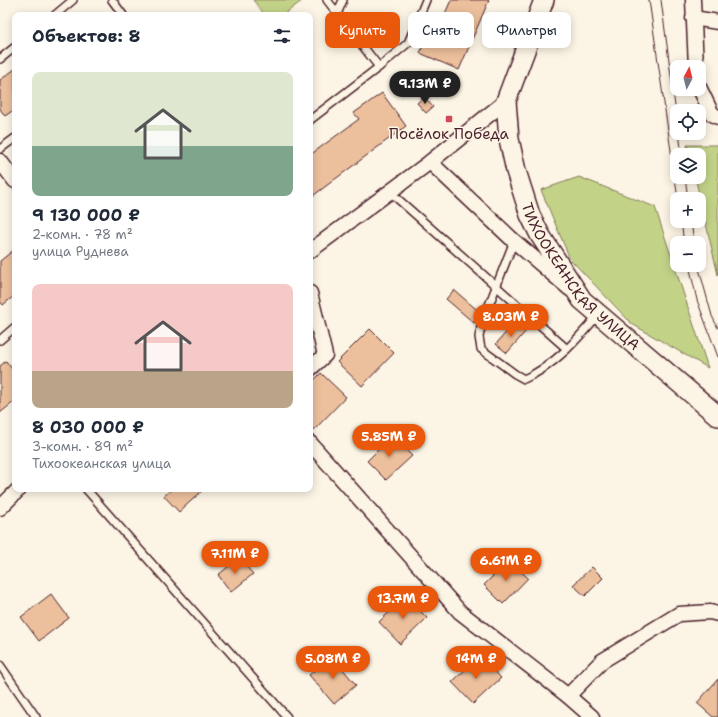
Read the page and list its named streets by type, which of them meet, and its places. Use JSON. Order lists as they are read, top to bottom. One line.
{"streets":{"main road":["ТИХООКЕАНСКАЯ УЛИЦА"]},"places":{"transit":["Посёлок Победа"]},"north":"top","page":{"chip":["Купить","Снять","Фильтры"],"heading":"Объектов: 8","map_buttons":["+","−"],"list":[{"name":"9 130 000 ₽","note":"2-комн. · 78 m² · улица Руднева"},{"name":"8 030 000 ₽","note":"3-комн. · 89 m² · Тихоокеанская улица"}],"price":["9.13M ₽","8.03M ₽","5.85M ₽","7.11M ₽","6.61M ₽","13.7M ₽","5.08M ₽","14M ₽"]}}
